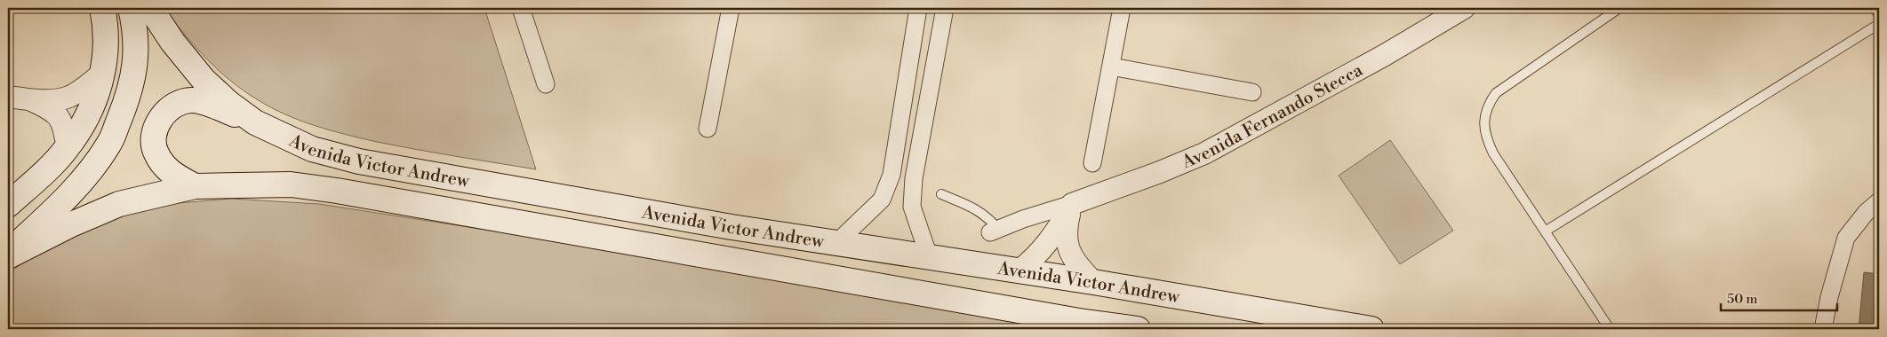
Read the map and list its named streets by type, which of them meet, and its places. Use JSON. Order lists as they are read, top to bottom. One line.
{"streets":{"main road":["Avenida Victor Andrew"],"street":["Avenida Fernando Stecca"]},"scale_bar":"50 m"}
